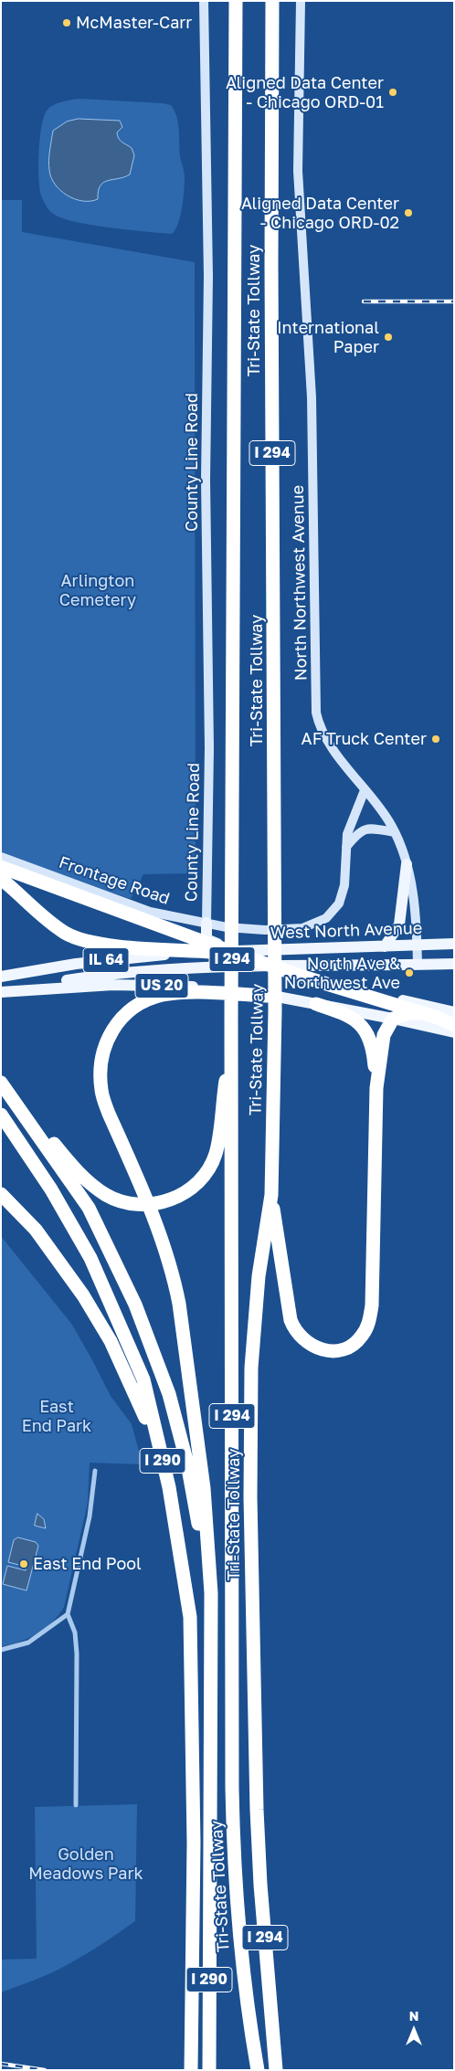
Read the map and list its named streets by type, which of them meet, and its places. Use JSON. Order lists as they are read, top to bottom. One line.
{"streets":{"highway":["Tri-State Tollway","I 294","I 290"],"main road":["West North Avenue","IL 64","US 20"],"street":["County Line Road","North Northwest Avenue","Frontage Road"]},"crossings":[["County Line Road","Frontage Road"],["North Northwest Avenue","Frontage Road"],["North Northwest Avenue","West North Avenue"],["West North Avenue","IL 64"],["West North Avenue","US 20"]],"parks":["Arlington Cemetery","East End Park","Golden Meadows Park"],"places":["McMaster-Carr","Aligned Data Center - Chicago ORD-01","Aligned Data Center - Chicago ORD-02","International Paper","AF Truck Center","North Ave & Northwest Ave","East End Pool"],"north":"top"}
